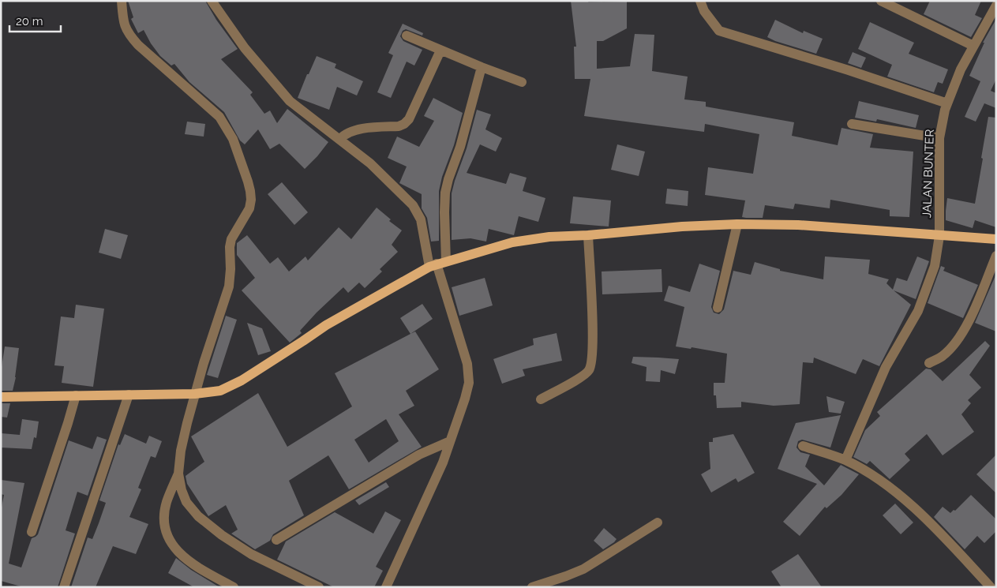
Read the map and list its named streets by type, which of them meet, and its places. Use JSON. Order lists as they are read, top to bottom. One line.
{"streets":{"street":["JALAN BUNTER"]},"scale_bar":"20 m"}
